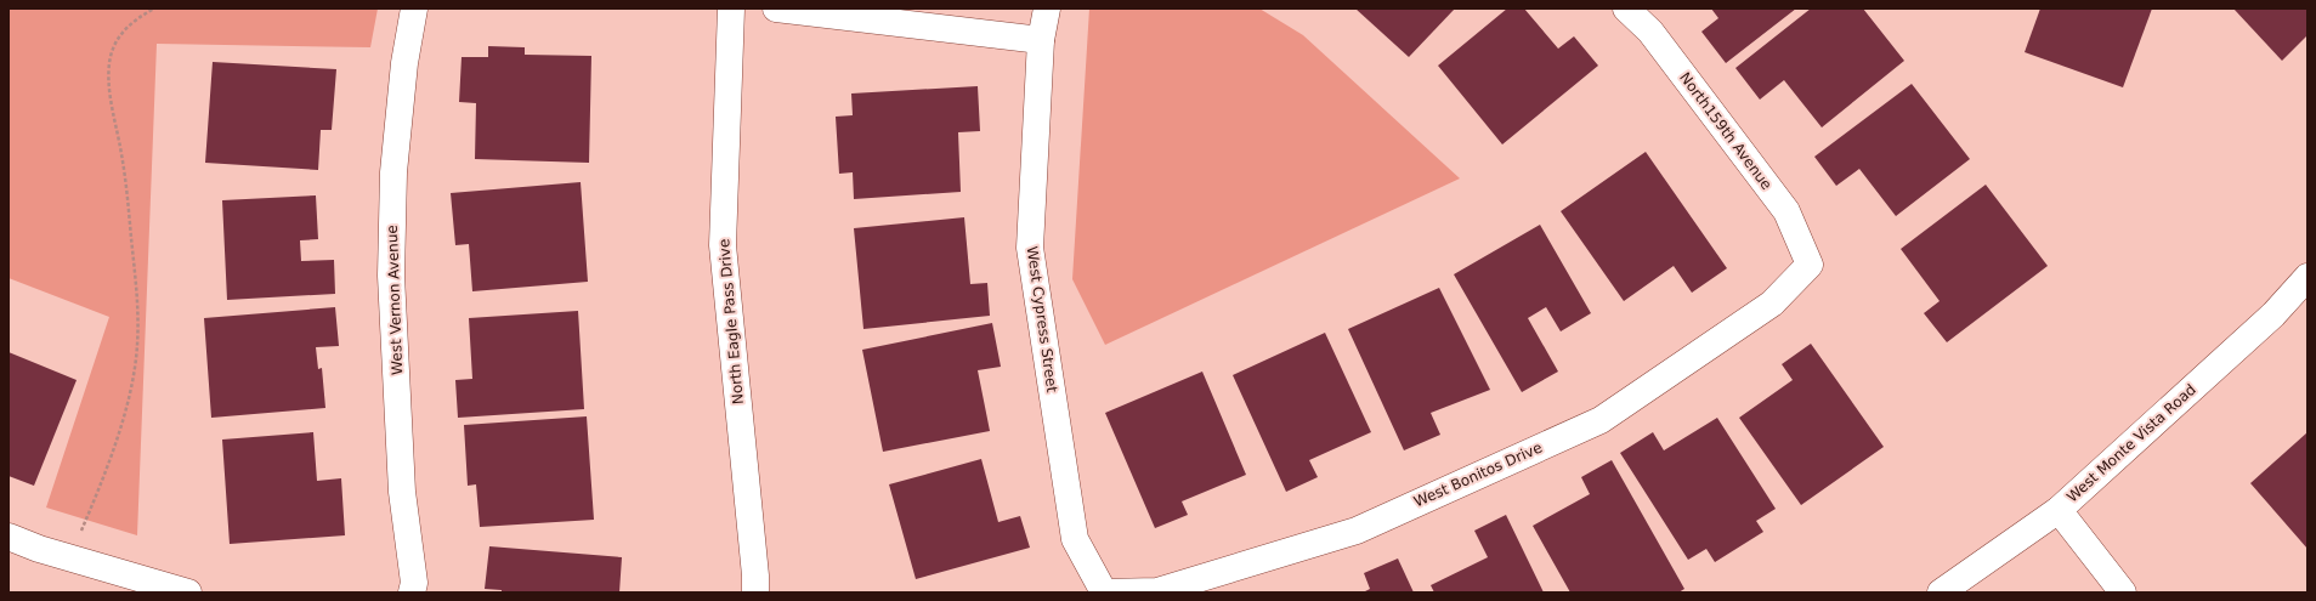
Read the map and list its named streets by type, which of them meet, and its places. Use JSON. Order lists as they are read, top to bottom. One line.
{"streets":{"street":["North159th Avenue","West Vernon Avenue","West Cypress Street","North Eagle Pass Drive","West Monte Vista Road","West Bonitos Drive"]},"crossings":[["North159th Avenue","West Bonitos Drive"],["West Cypress Street","West Bonitos Drive"]]}
